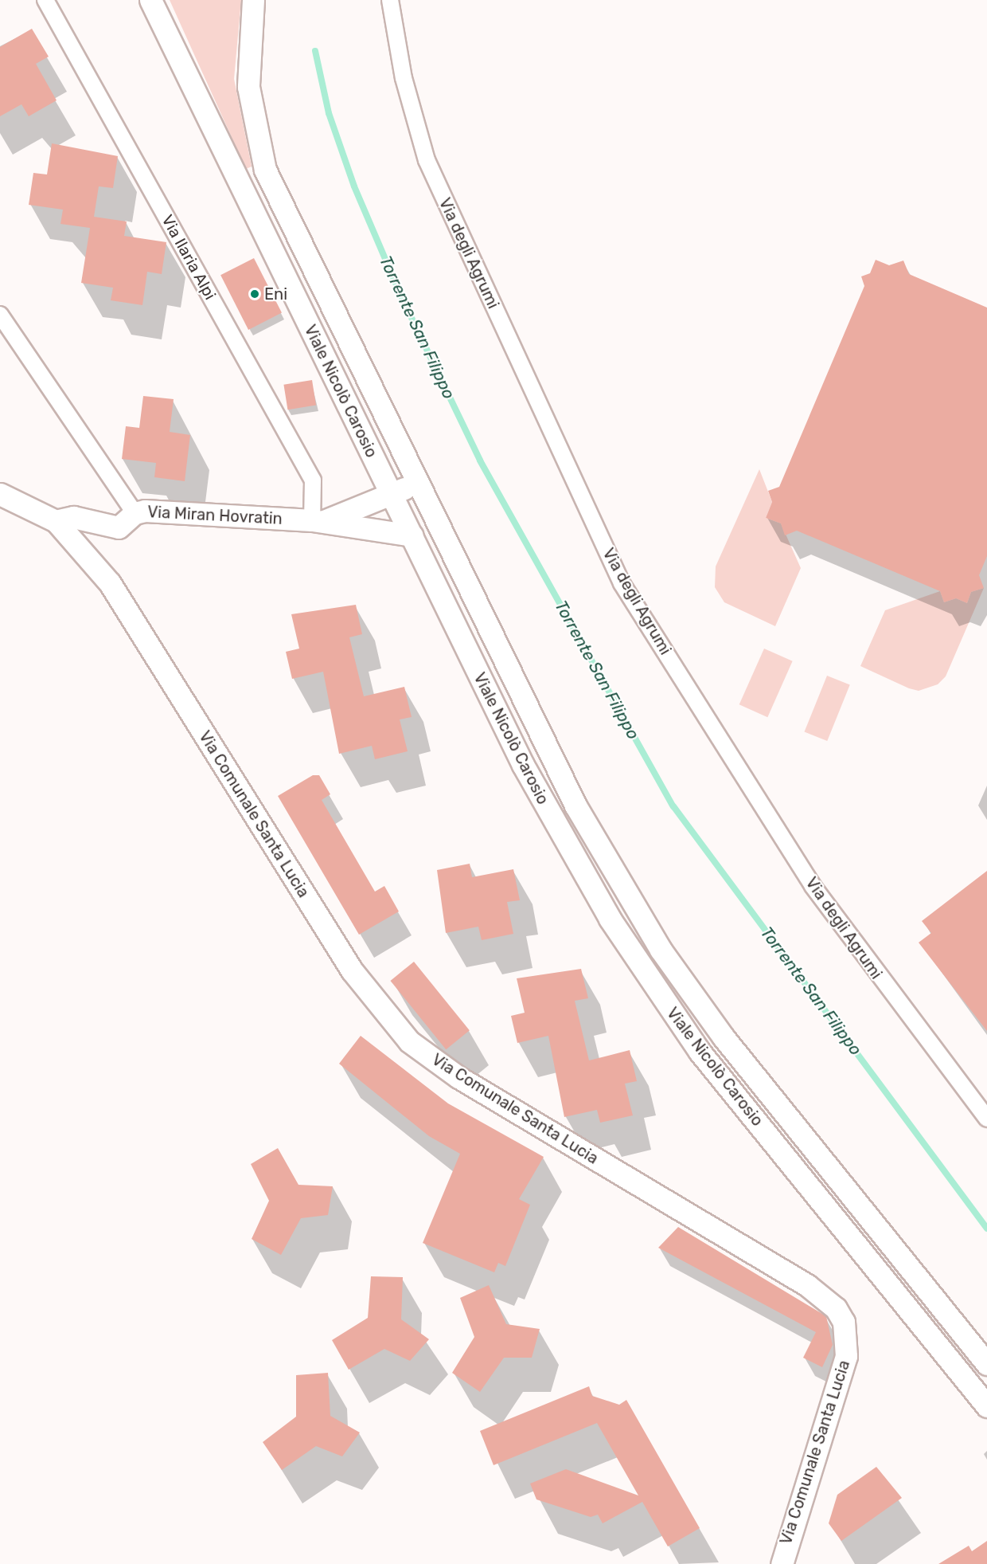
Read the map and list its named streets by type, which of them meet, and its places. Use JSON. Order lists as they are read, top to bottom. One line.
{"streets":{"main road":["Viale Nicolò Carosio","Via Miran Hovratin","Via Comunale Santa Lucia"],"street":["Via degli Agrumi","Via Ilaria Alpi"]},"crossings":[["Via Ilaria Alpi","Via Miran Hovratin"],["Viale Nicolò Carosio","Via Miran Hovratin"],["Via Miran Hovratin","Via Comunale Santa Lucia"]],"water":["Torrente San Filippo"],"places":["Eni"]}
